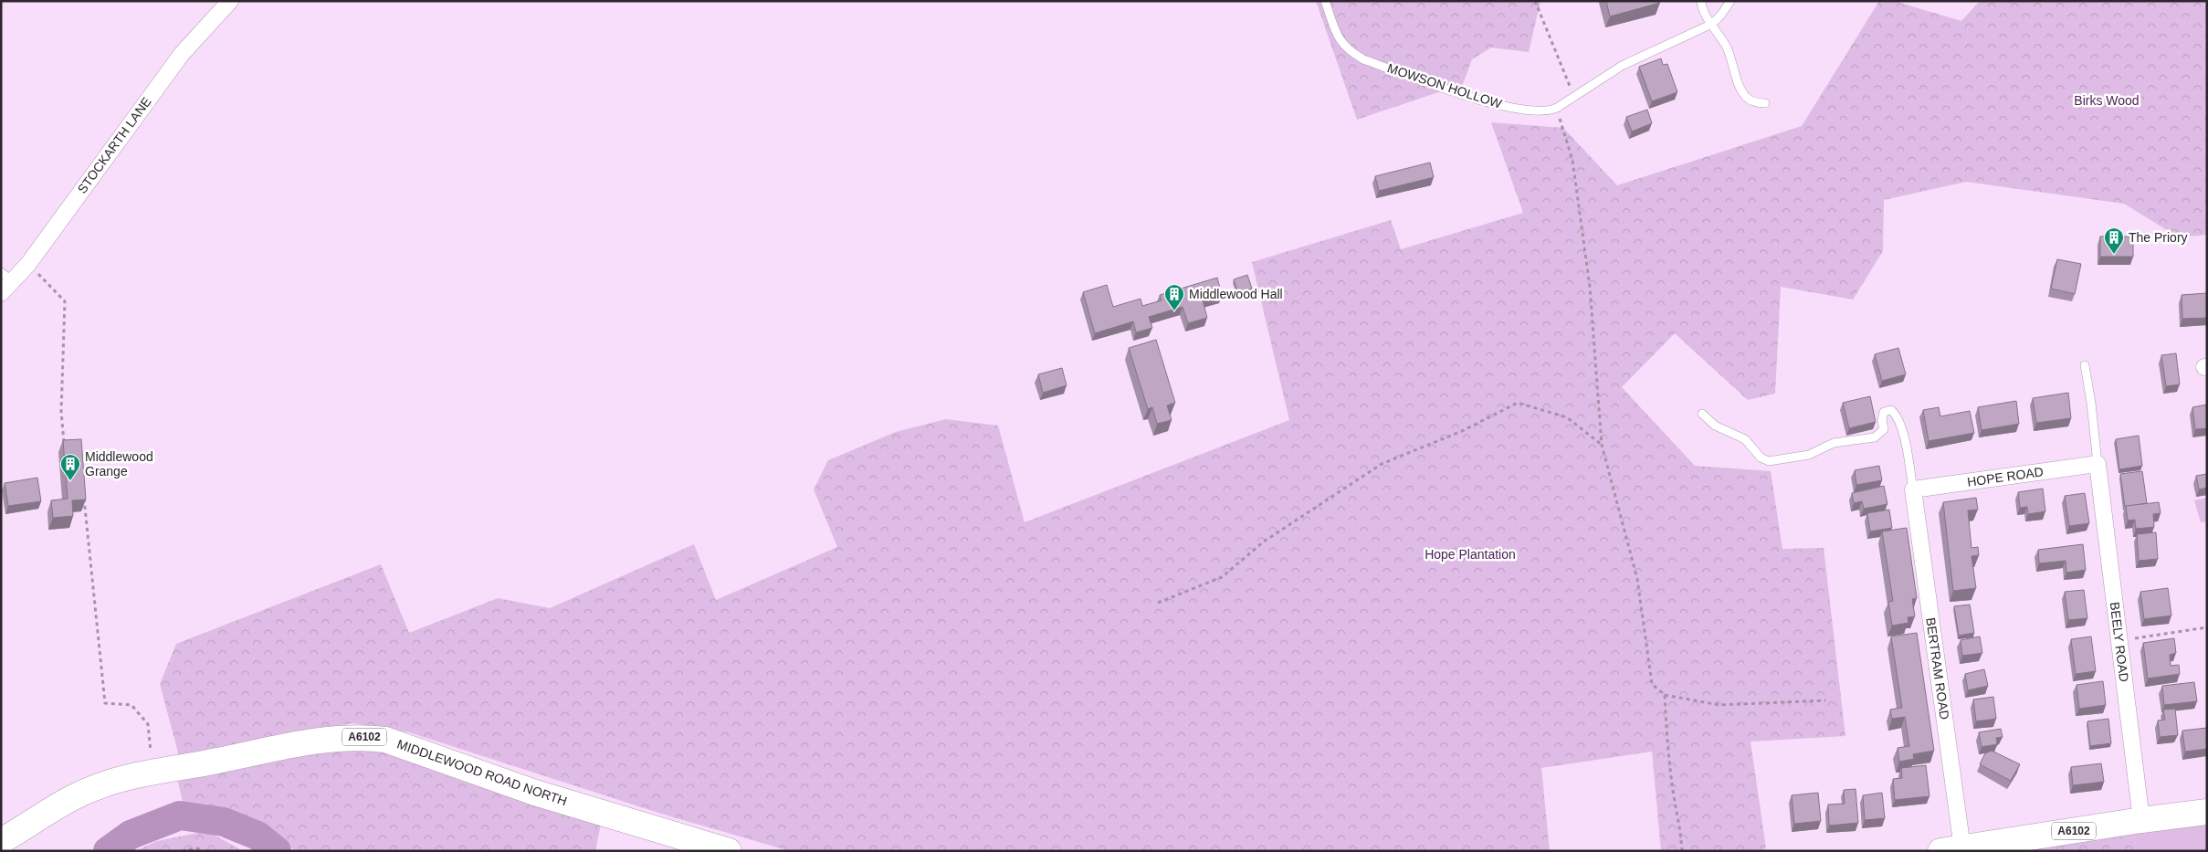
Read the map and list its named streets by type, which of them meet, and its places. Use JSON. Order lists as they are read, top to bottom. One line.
{"streets":{"main road":["A6102","MIDDLEWOOD ROAD NORTH"],"street":["STOCKARTH LANE","HOPE ROAD","BEELY ROAD","BERTRAM ROAD"],"lane":["MOWSON HOLLOW"]},"crossings":[["HOPE ROAD","BEELY ROAD"],["HOPE ROAD","BERTRAM ROAD"],["BEELY ROAD","A6102"],["BERTRAM ROAD","A6102"]],"parks":["Birks Wood","Hope Plantation"],"places":{"building":["The Priory","Middlewood Hall","Middlewood Grange"]}}
